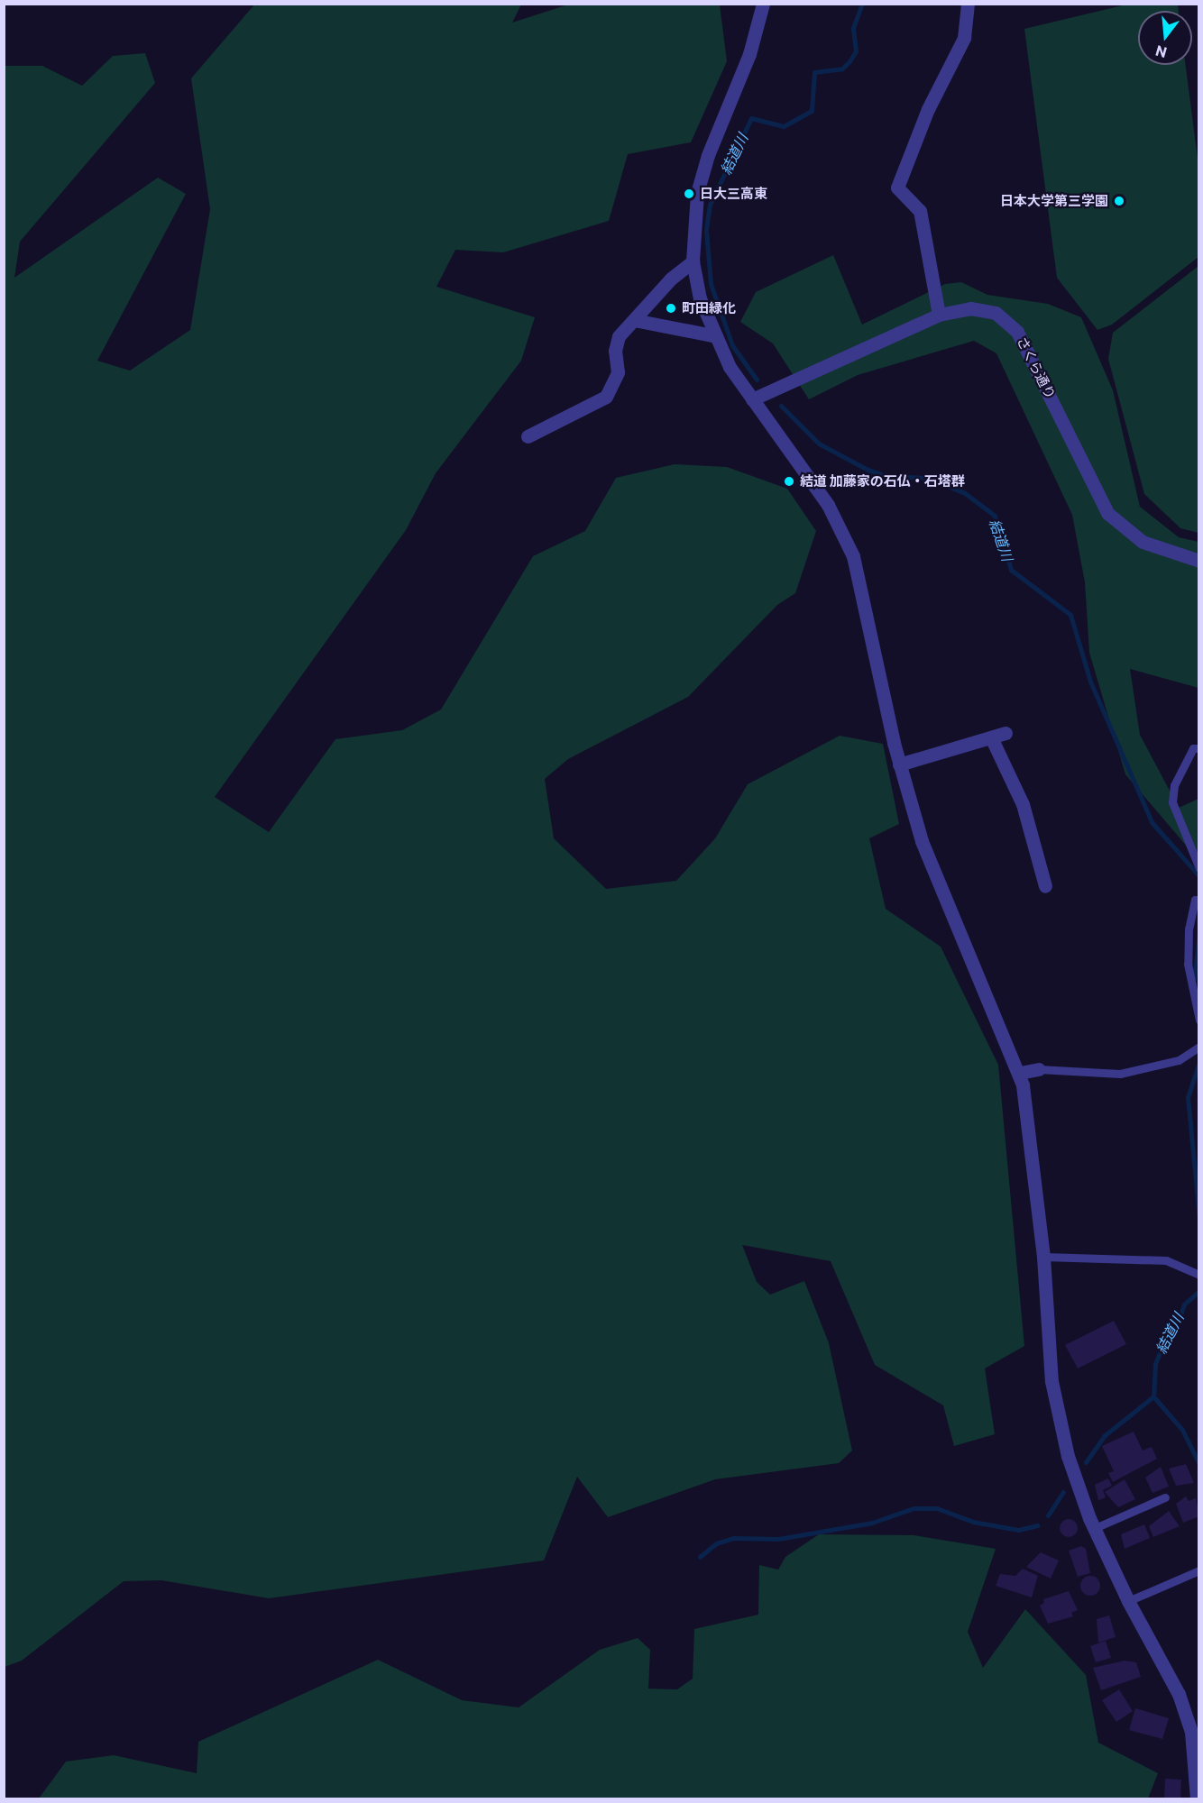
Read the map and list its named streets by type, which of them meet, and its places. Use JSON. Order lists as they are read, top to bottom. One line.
{"streets":{"street":["さくら通り"]},"water":["結道川"],"places":["日大三高東","日本大学第三学園","町田緑化","結道 加藤家の石仏・石塔群"],"north":"bottom"}
